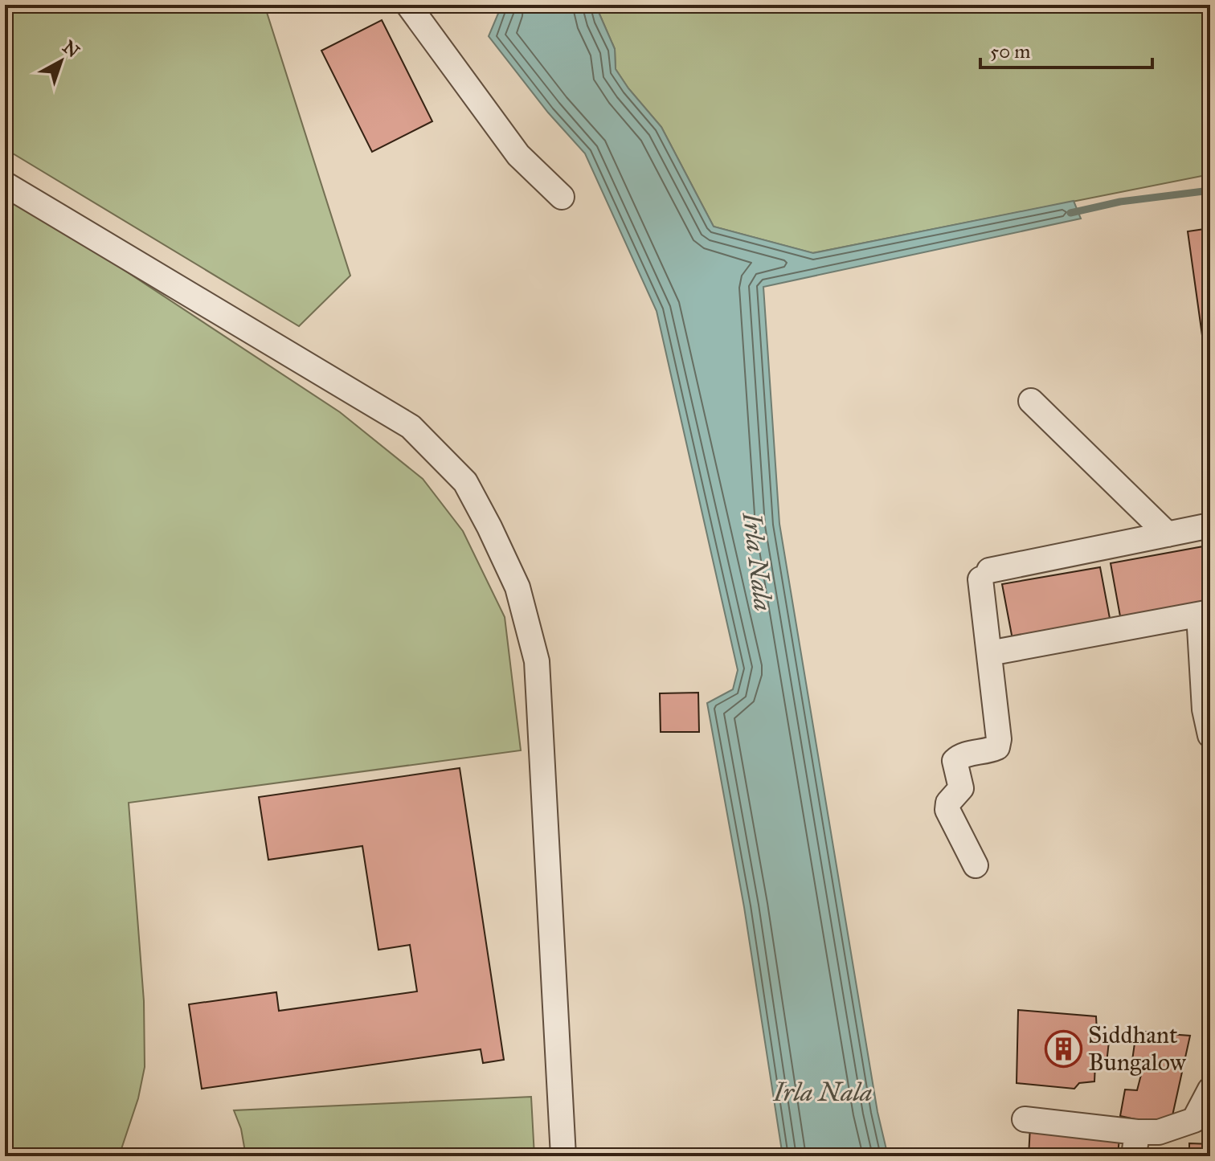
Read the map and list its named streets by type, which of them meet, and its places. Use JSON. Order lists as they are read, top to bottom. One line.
{"water":["Irla Nala"],"places":{"building":["Siddhant Bungalow"]},"scale_bar":"50 m","north":"top right"}
